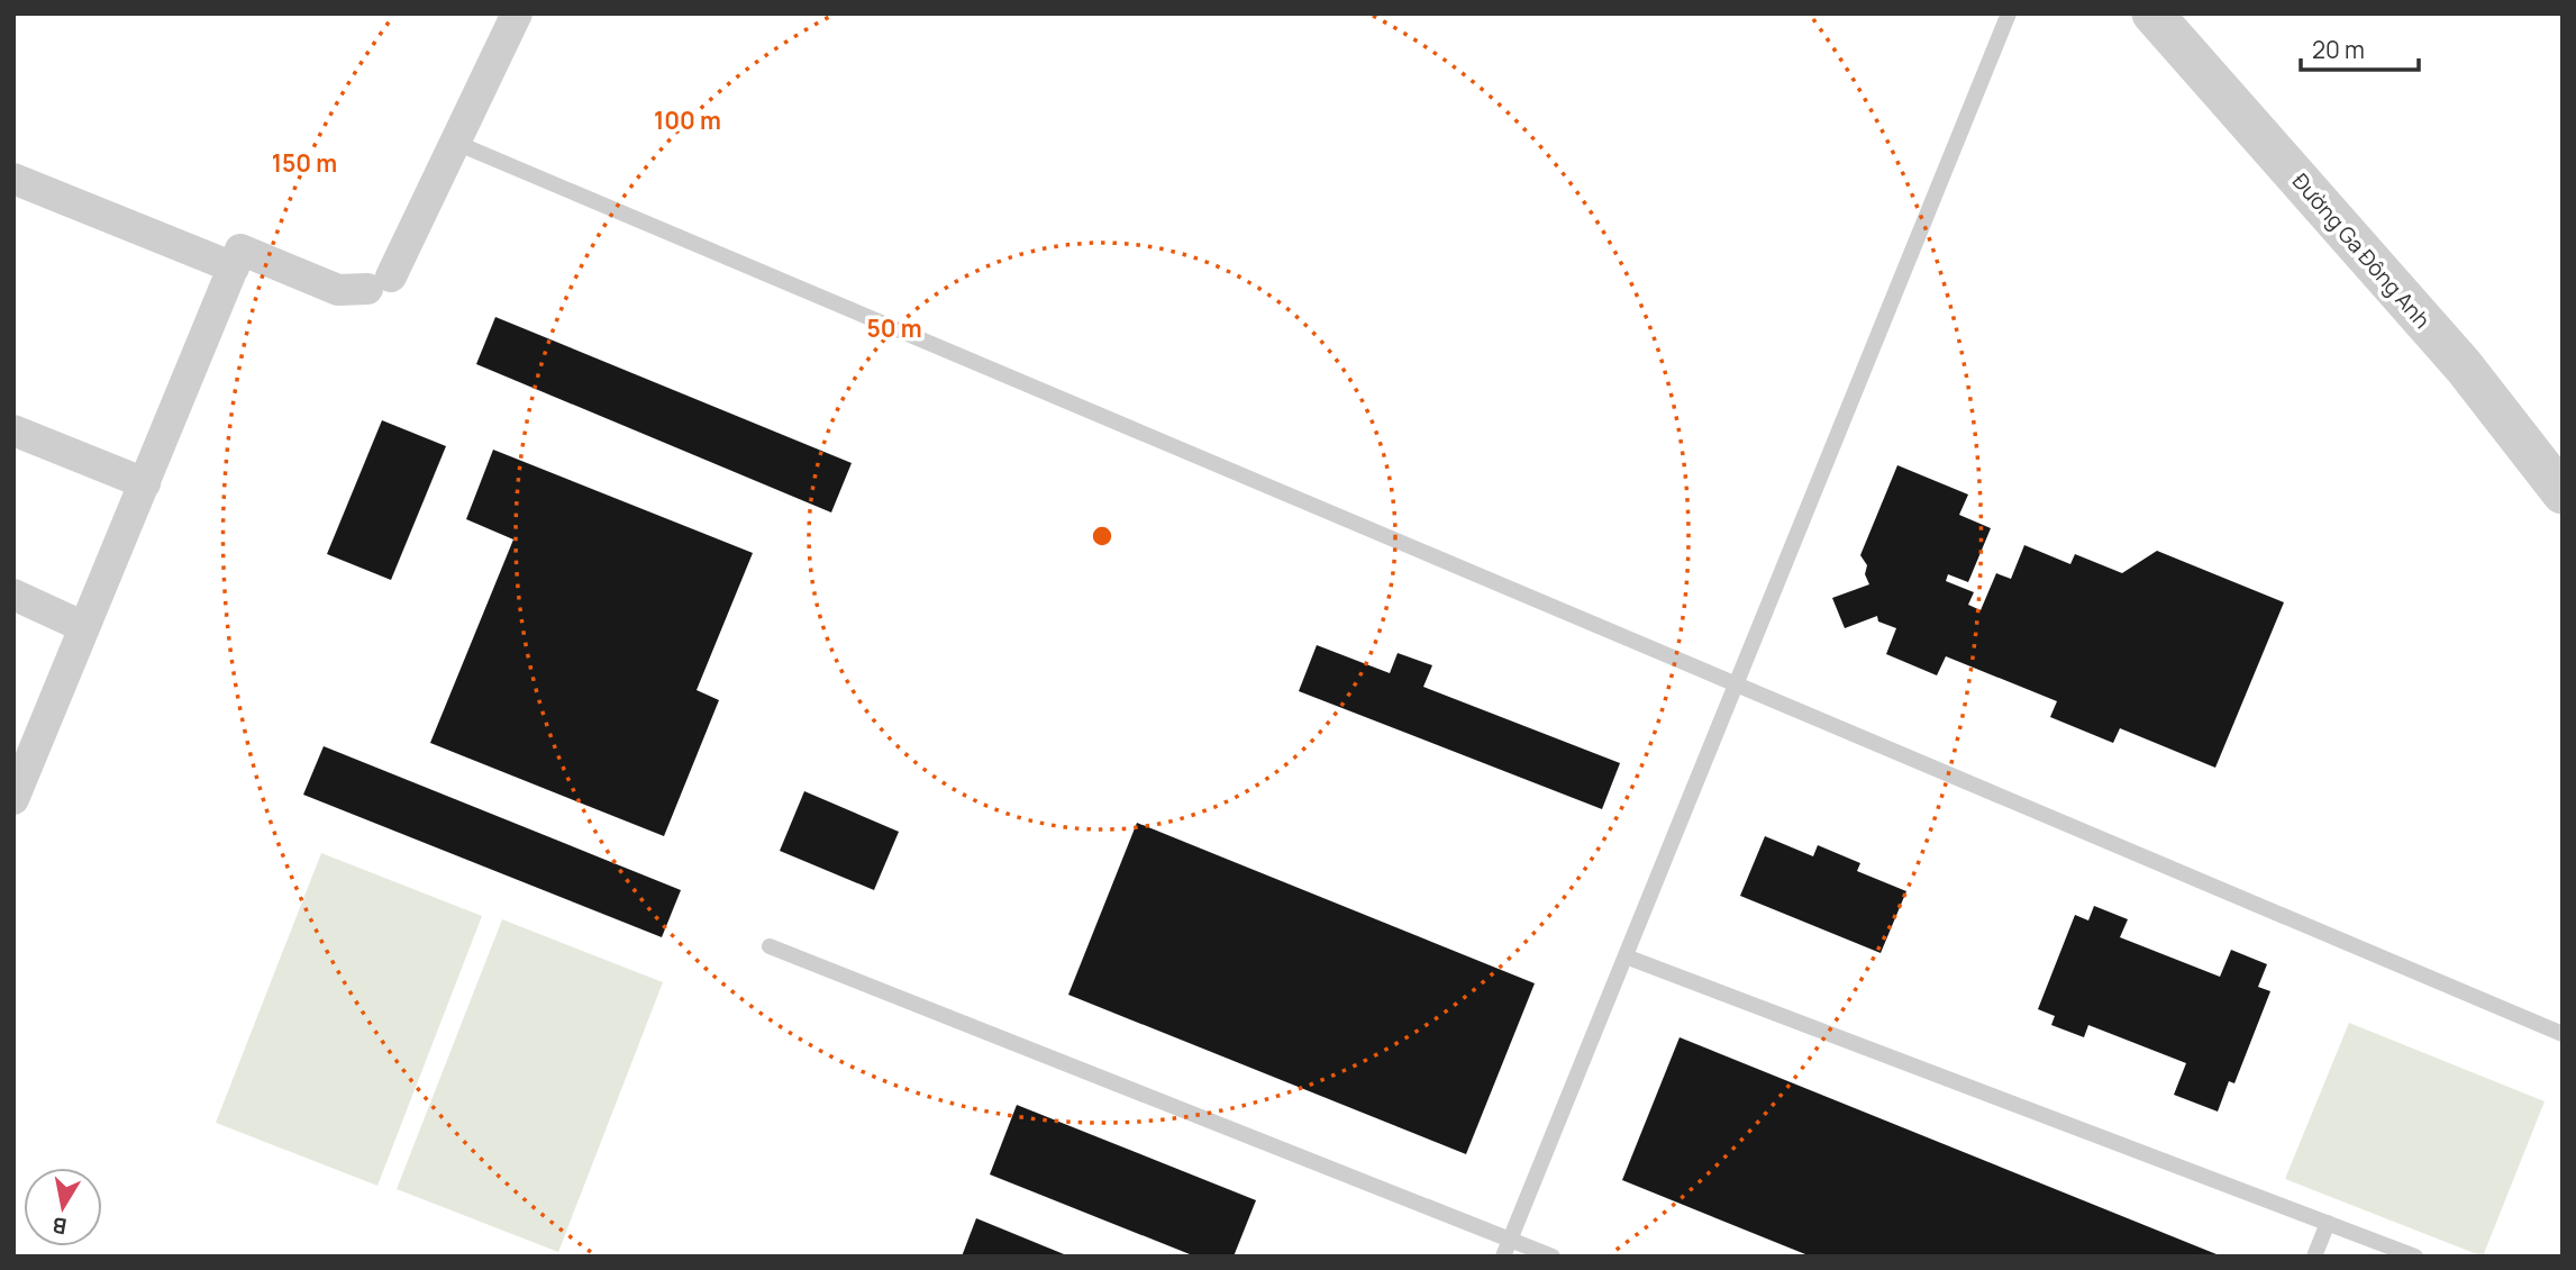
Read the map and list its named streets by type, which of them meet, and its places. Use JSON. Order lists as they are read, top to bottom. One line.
{"streets":{"street":["Đường Ga Đông Anh"]},"scale_bar":"20 m","north":"bottom","rings":["100 m","150 m","50 m"]}
